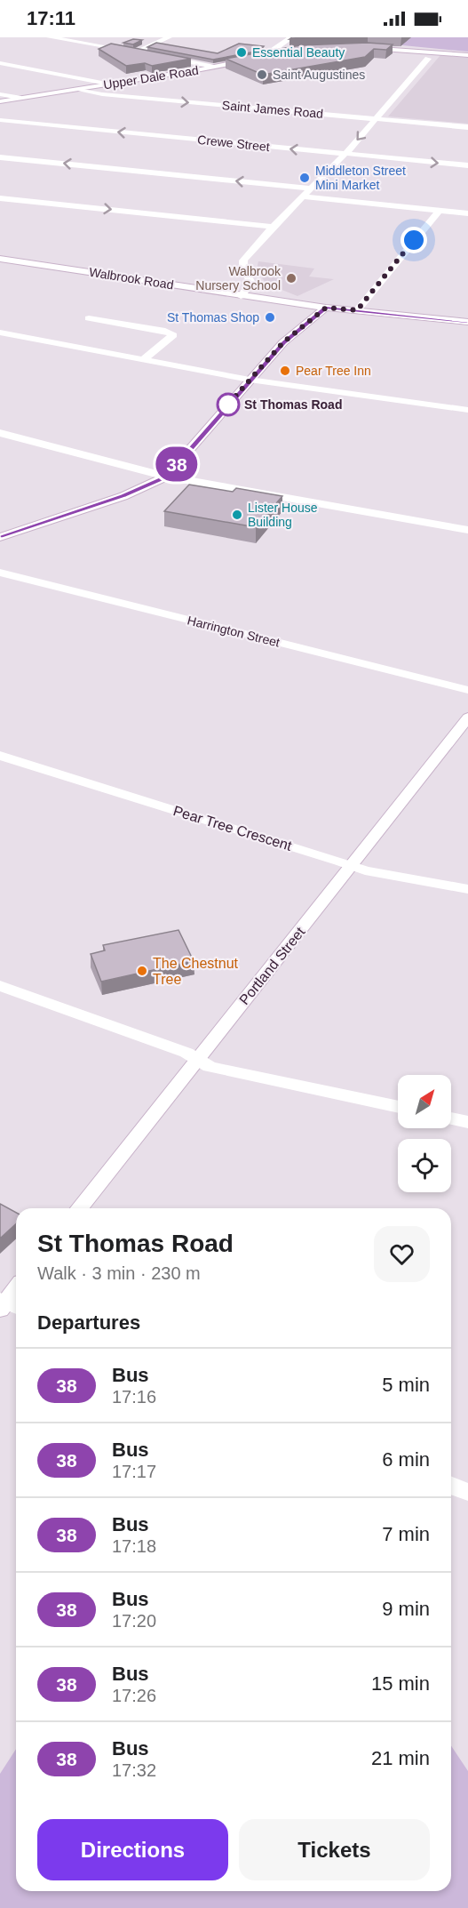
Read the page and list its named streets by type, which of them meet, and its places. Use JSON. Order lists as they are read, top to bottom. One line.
{"streets":{"street":["Upper Dale Road","Saint James Road","Crewe Street","Walbrook Road","Harrington Street","Pear Tree Crescent","Portland Street"]},"crossings":[["Upper Dale Road","Saint James Road"],["Pear Tree Crescent","Portland Street"]],"places":["Essential Beauty","Saint Augustines","Middleton Street Mini Market","Walbrook Nursery School","St Thomas Shop","Pear Tree Inn","St Thomas Road","Lister House Building","The Chestnut Tree"],"lines":["bus line 38"],"north":"top right","page":{"status":"17:11","on_map":"38","heading":[["St Thomas Road","Walk · 3 min · 230 m"],"Departures"],"list":[{"mark":"38","name":"Bus","note":"17:16","value":"5 min"},{"mark":"38","name":"Bus","note":"17:17","value":"6 min"},{"mark":"38","name":"Bus","note":"17:18","value":"7 min"},{"mark":"38","name":"Bus","note":"17:20","value":"9 min"},{"mark":"38","name":"Bus","note":"17:26","value":"15 min"},{"mark":"38","name":"Bus","note":"17:32","value":"21 min"}],"buttons":["Directions","Tickets"]}}
